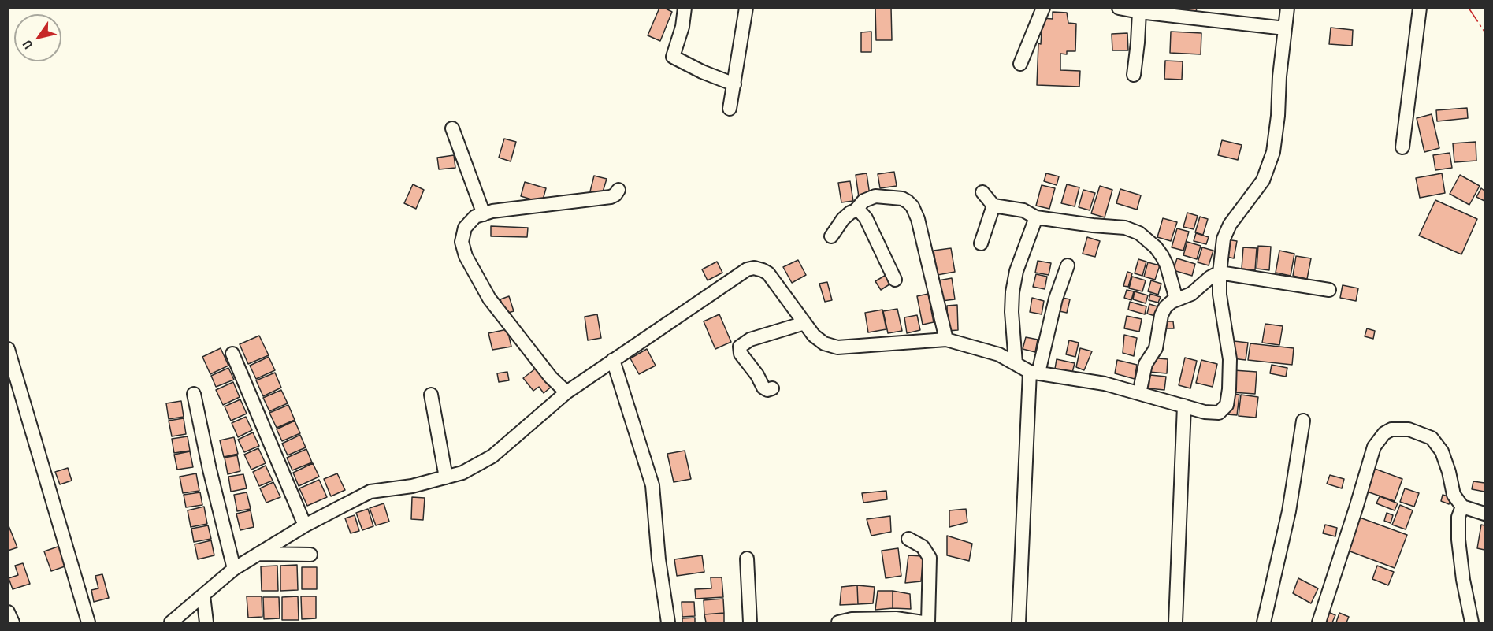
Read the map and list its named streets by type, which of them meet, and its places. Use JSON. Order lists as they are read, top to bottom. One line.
{"north":"bottom left"}
